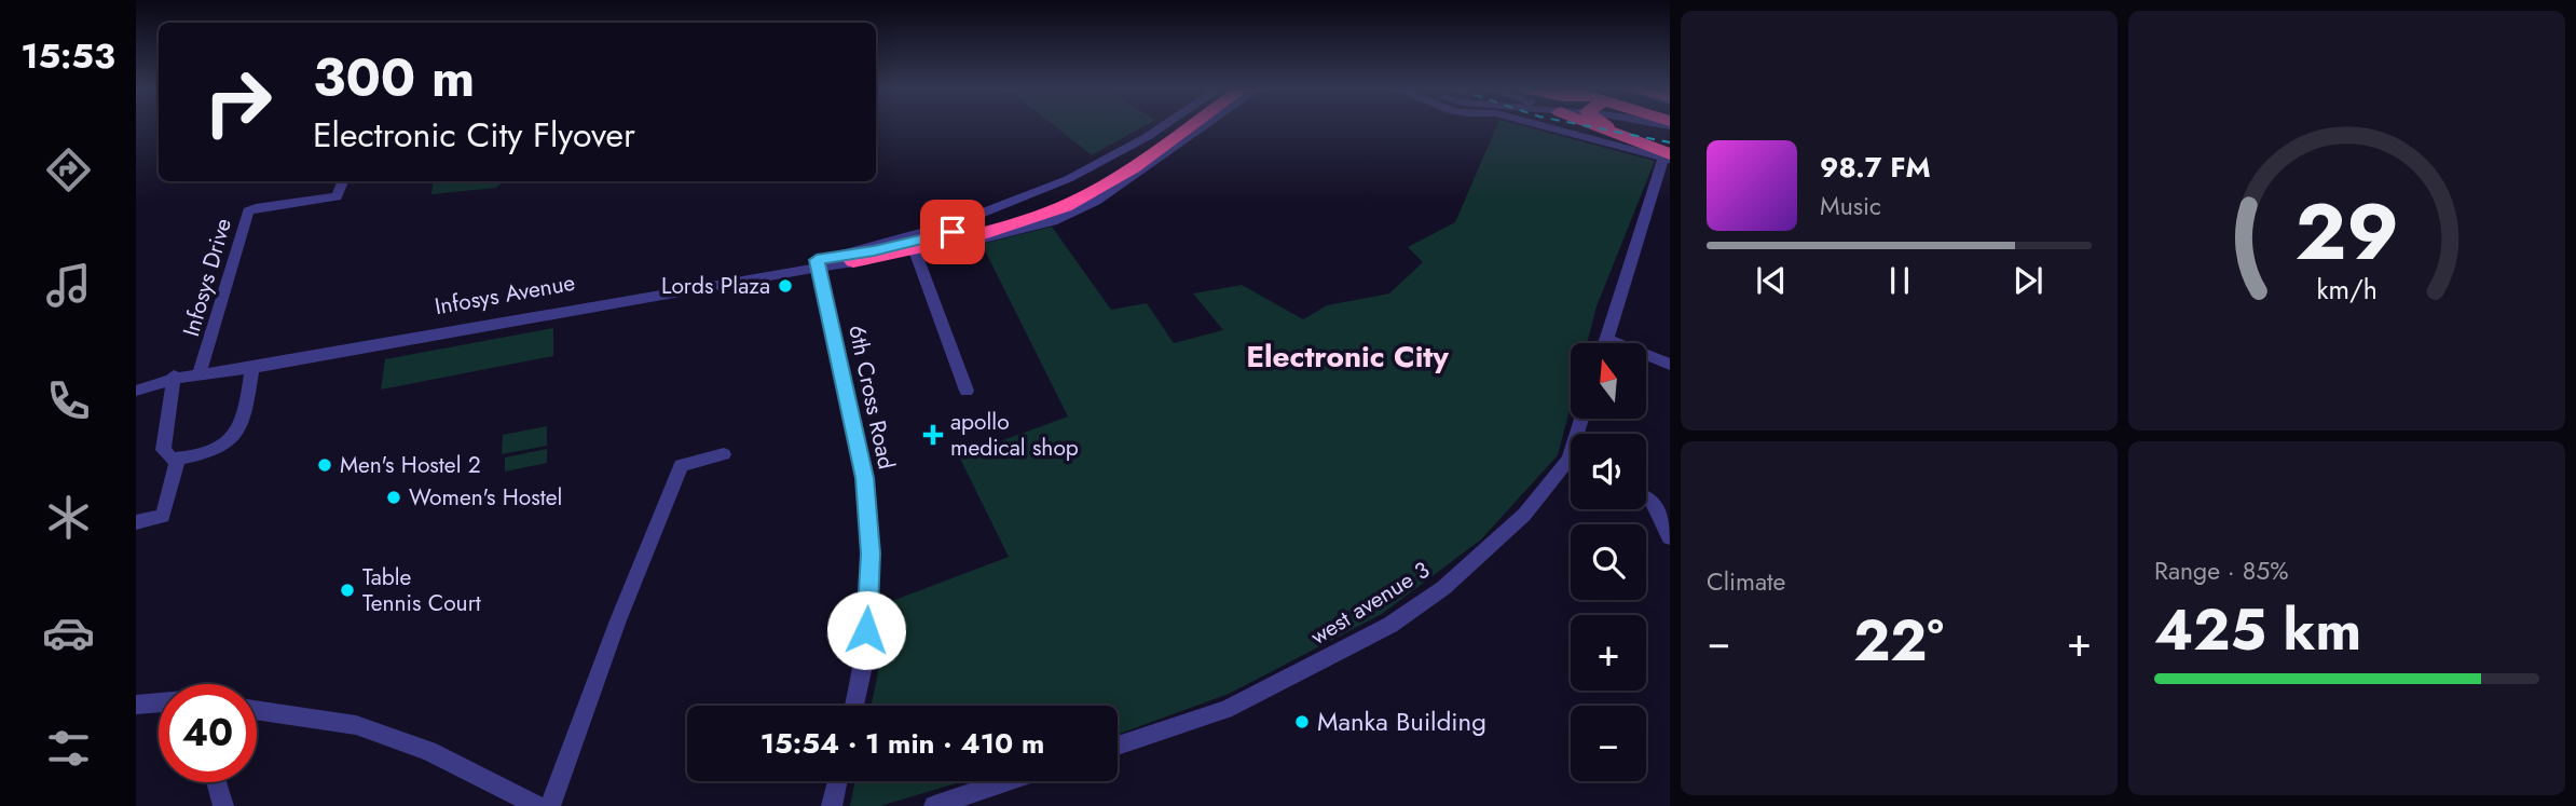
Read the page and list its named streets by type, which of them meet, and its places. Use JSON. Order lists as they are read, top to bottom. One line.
{"streets":{"street":["Infosys Drive","Infosys Avenue","6th Cross Road","west avenue 3"]},"crossings":[["Infosys Drive","Infosys Avenue"],["Infosys Avenue","6th Cross Road"]],"districts":["Electronic City"],"places":{"other":["Lords Plaza","Men's Hostel 2","Women's Hostel","Table Tennis Court","Manka Building"],"health":["apollo medical shop"]},"north":"top","page":{"tabs":"15:53","turn":["300 m","Electronic City Flyover"],"song":["98.7 FM","Music"],"map_buttons":["+","−"],"tile":["Climate",["Range · 85%","425 km"]],"heat":["−","22°","+"],"limit":"40","trip":"15:54 · 1 min · 410 m","gauge":["29","km/h"]}}
